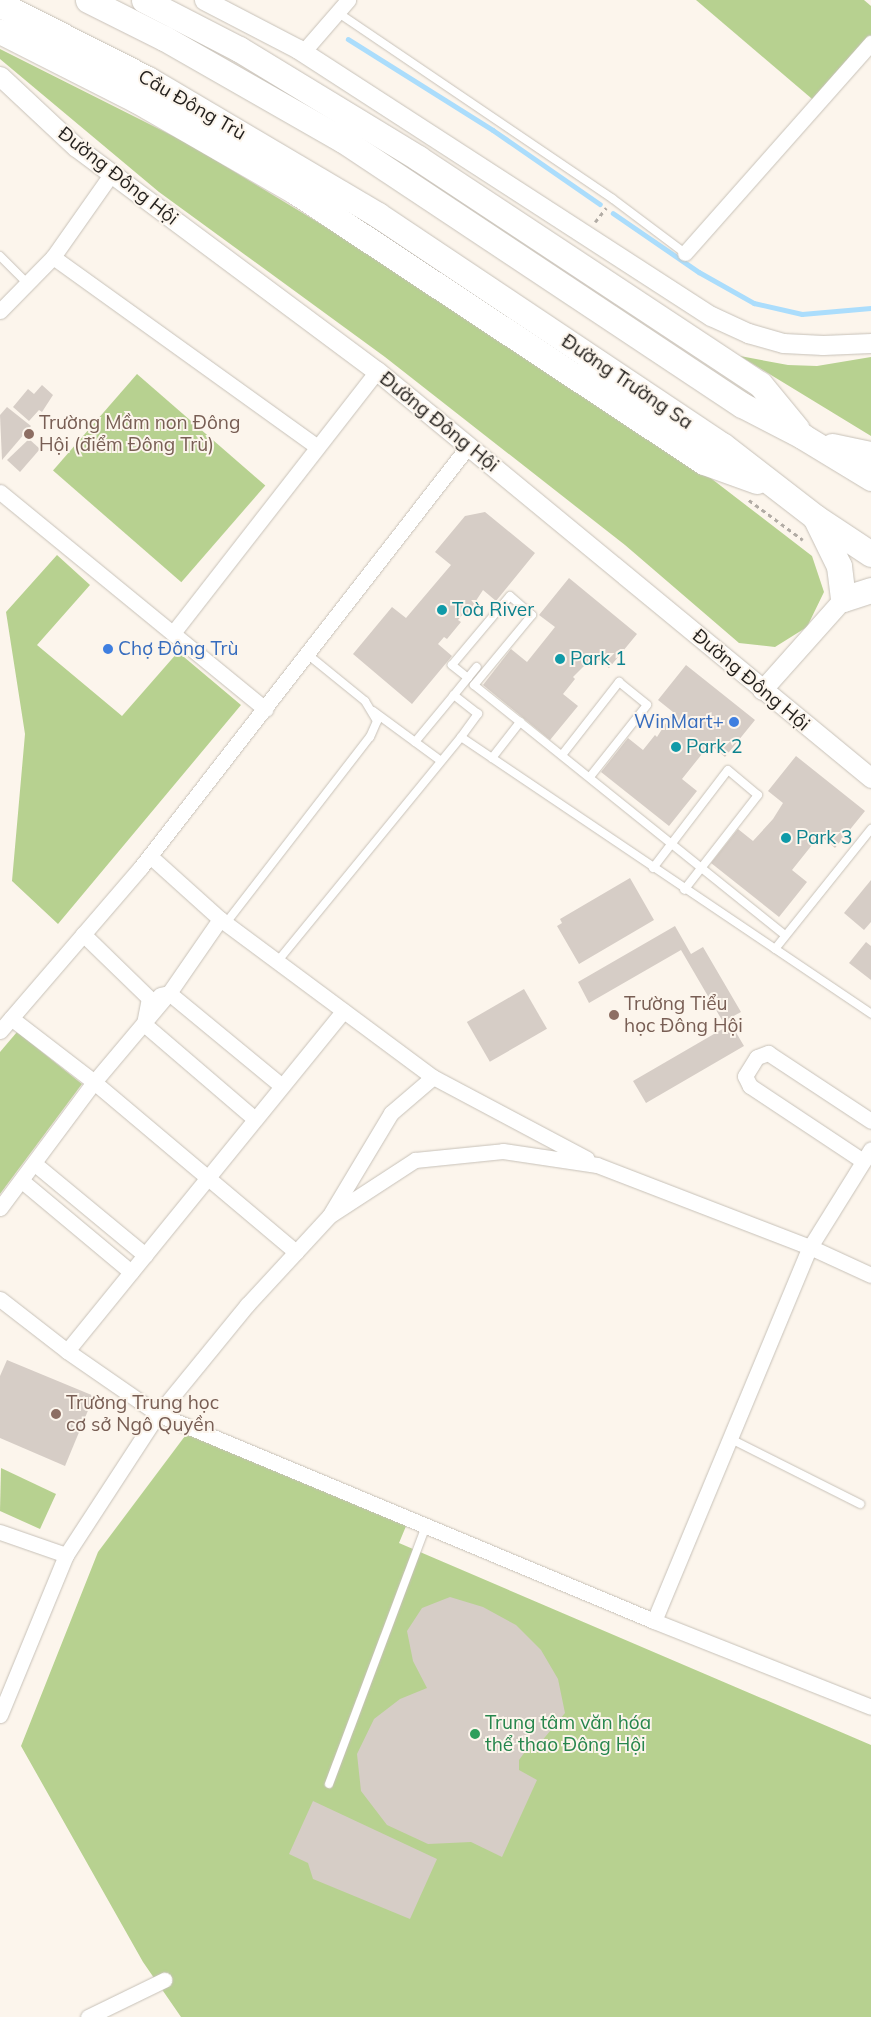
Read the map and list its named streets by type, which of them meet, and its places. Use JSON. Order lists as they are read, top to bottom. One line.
{"streets":{"highway":["Cầu Đông Trù","Đường Trường Sa"],"street":["Đường Đông Hội"]},"crossings":[["Cầu Đông Trù","Đường Trường Sa"]],"places":["Trường Mầm non Đông Hội (điểm Đông Trù)","Toà River","Chợ Đông Trù","Park 1","WinMart+","Park 2","Park 3","Trường Tiểu học Đông Hội","Trường Trung học cơ sở Ngô Quyền","Trung tâm văn hóa thể thao Đông Hội"]}
